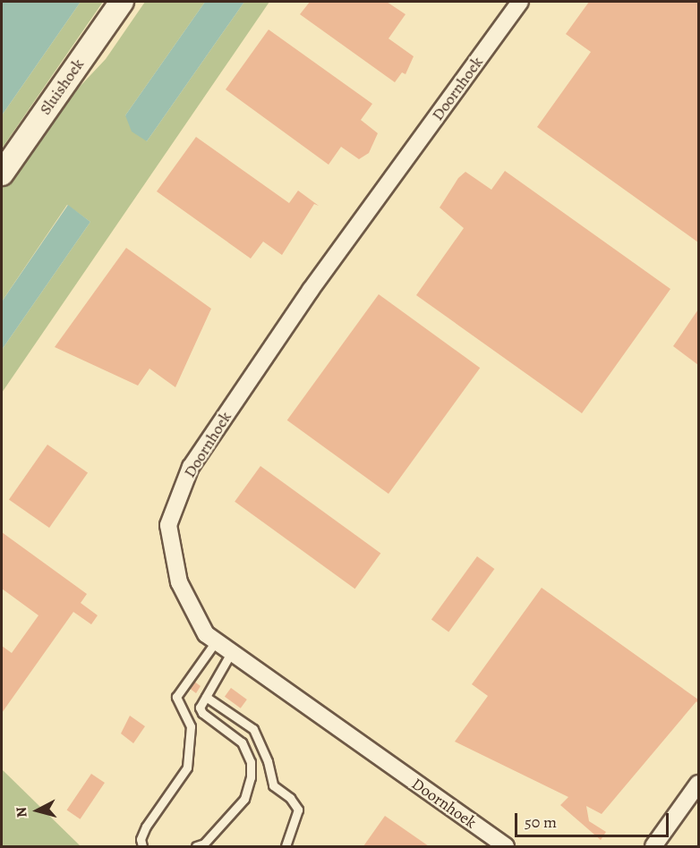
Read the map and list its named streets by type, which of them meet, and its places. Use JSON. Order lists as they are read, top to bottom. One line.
{"streets":{"street":["Sluishoek","Doornhoek"]},"scale_bar":"50 m","north":"left"}
